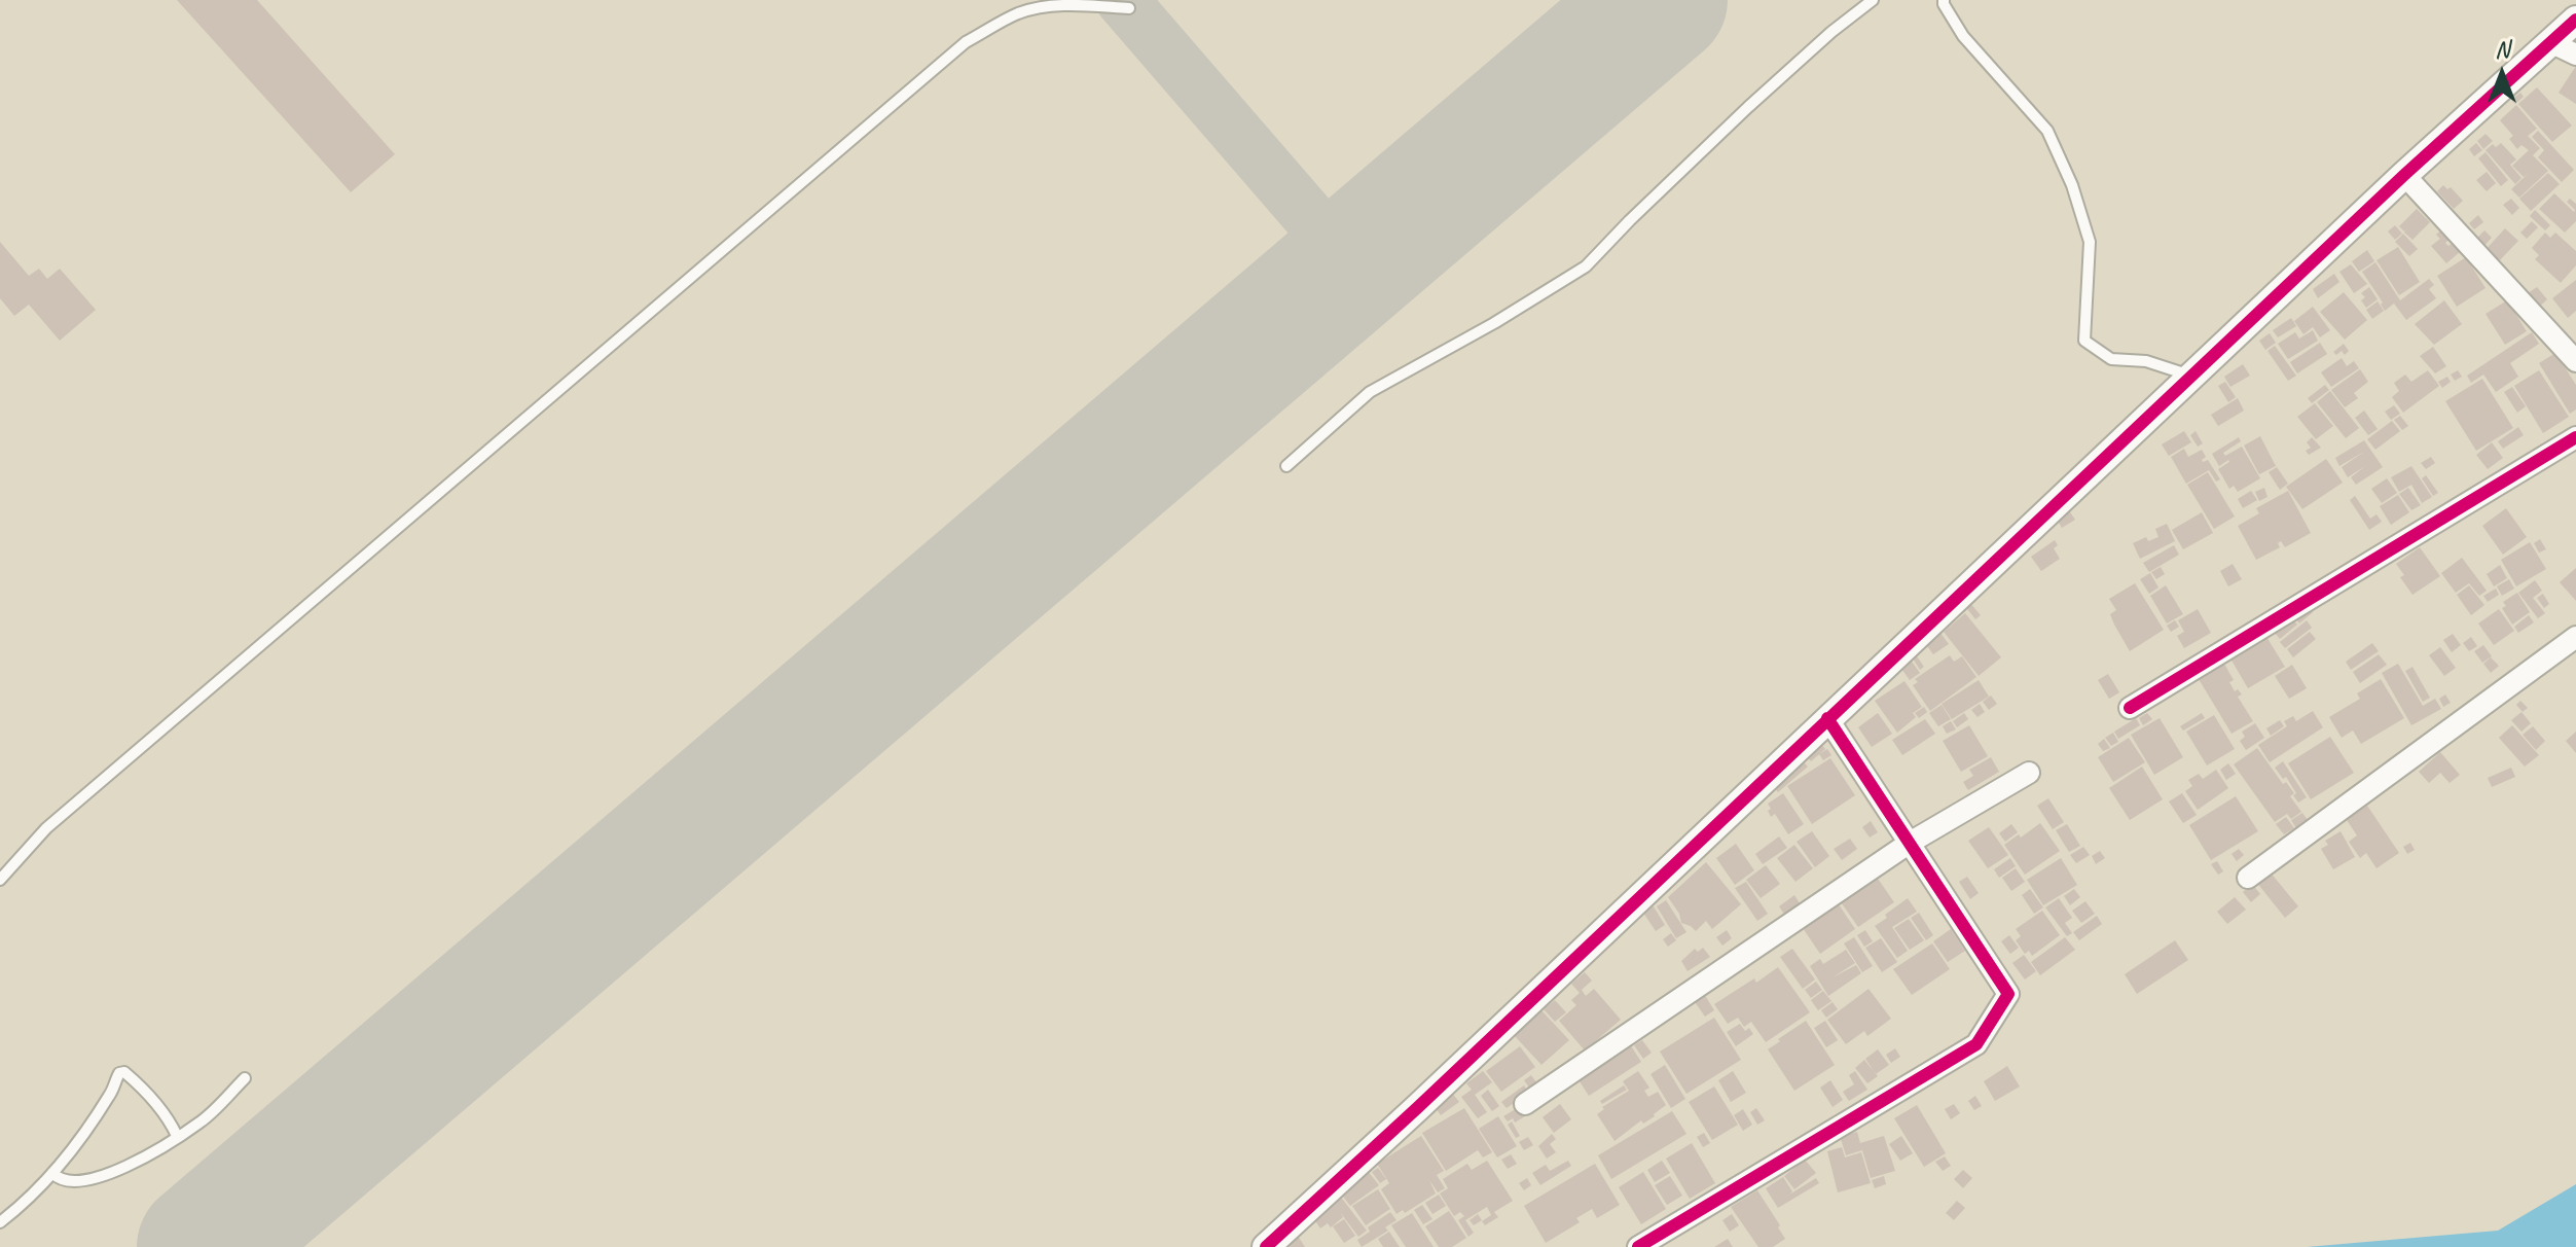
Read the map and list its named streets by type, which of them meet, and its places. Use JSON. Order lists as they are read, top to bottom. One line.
{"north":"top"}
